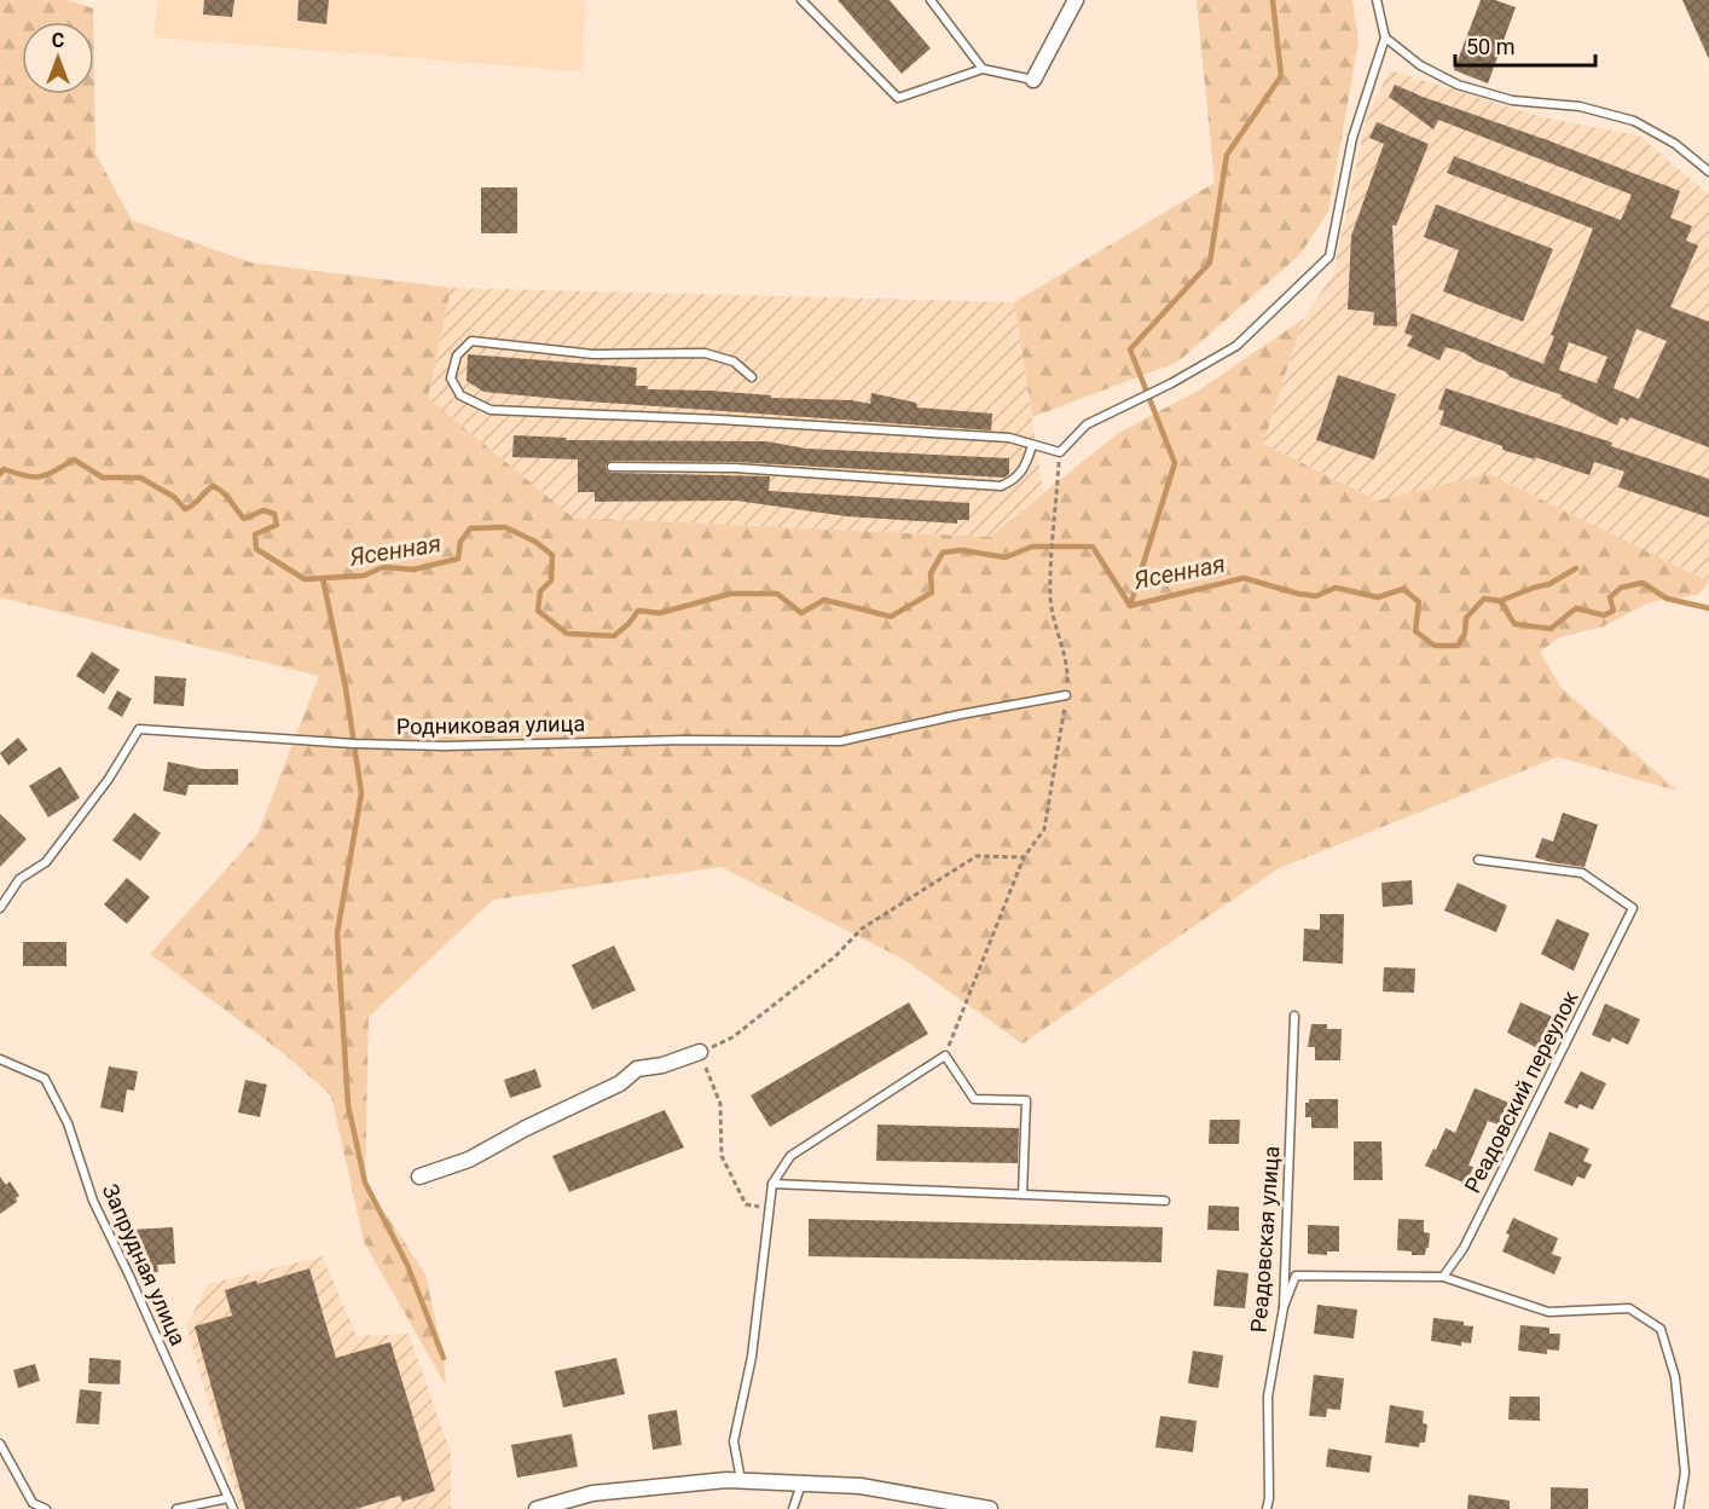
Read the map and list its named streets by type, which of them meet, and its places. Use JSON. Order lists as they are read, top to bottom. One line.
{"streets":{"lane":["Родниковая улица","Реадовский переулок","Реадовская улица","Запрудная улица"]},"water":["Ясенная"],"scale_bar":"50 m","north":"top"}
